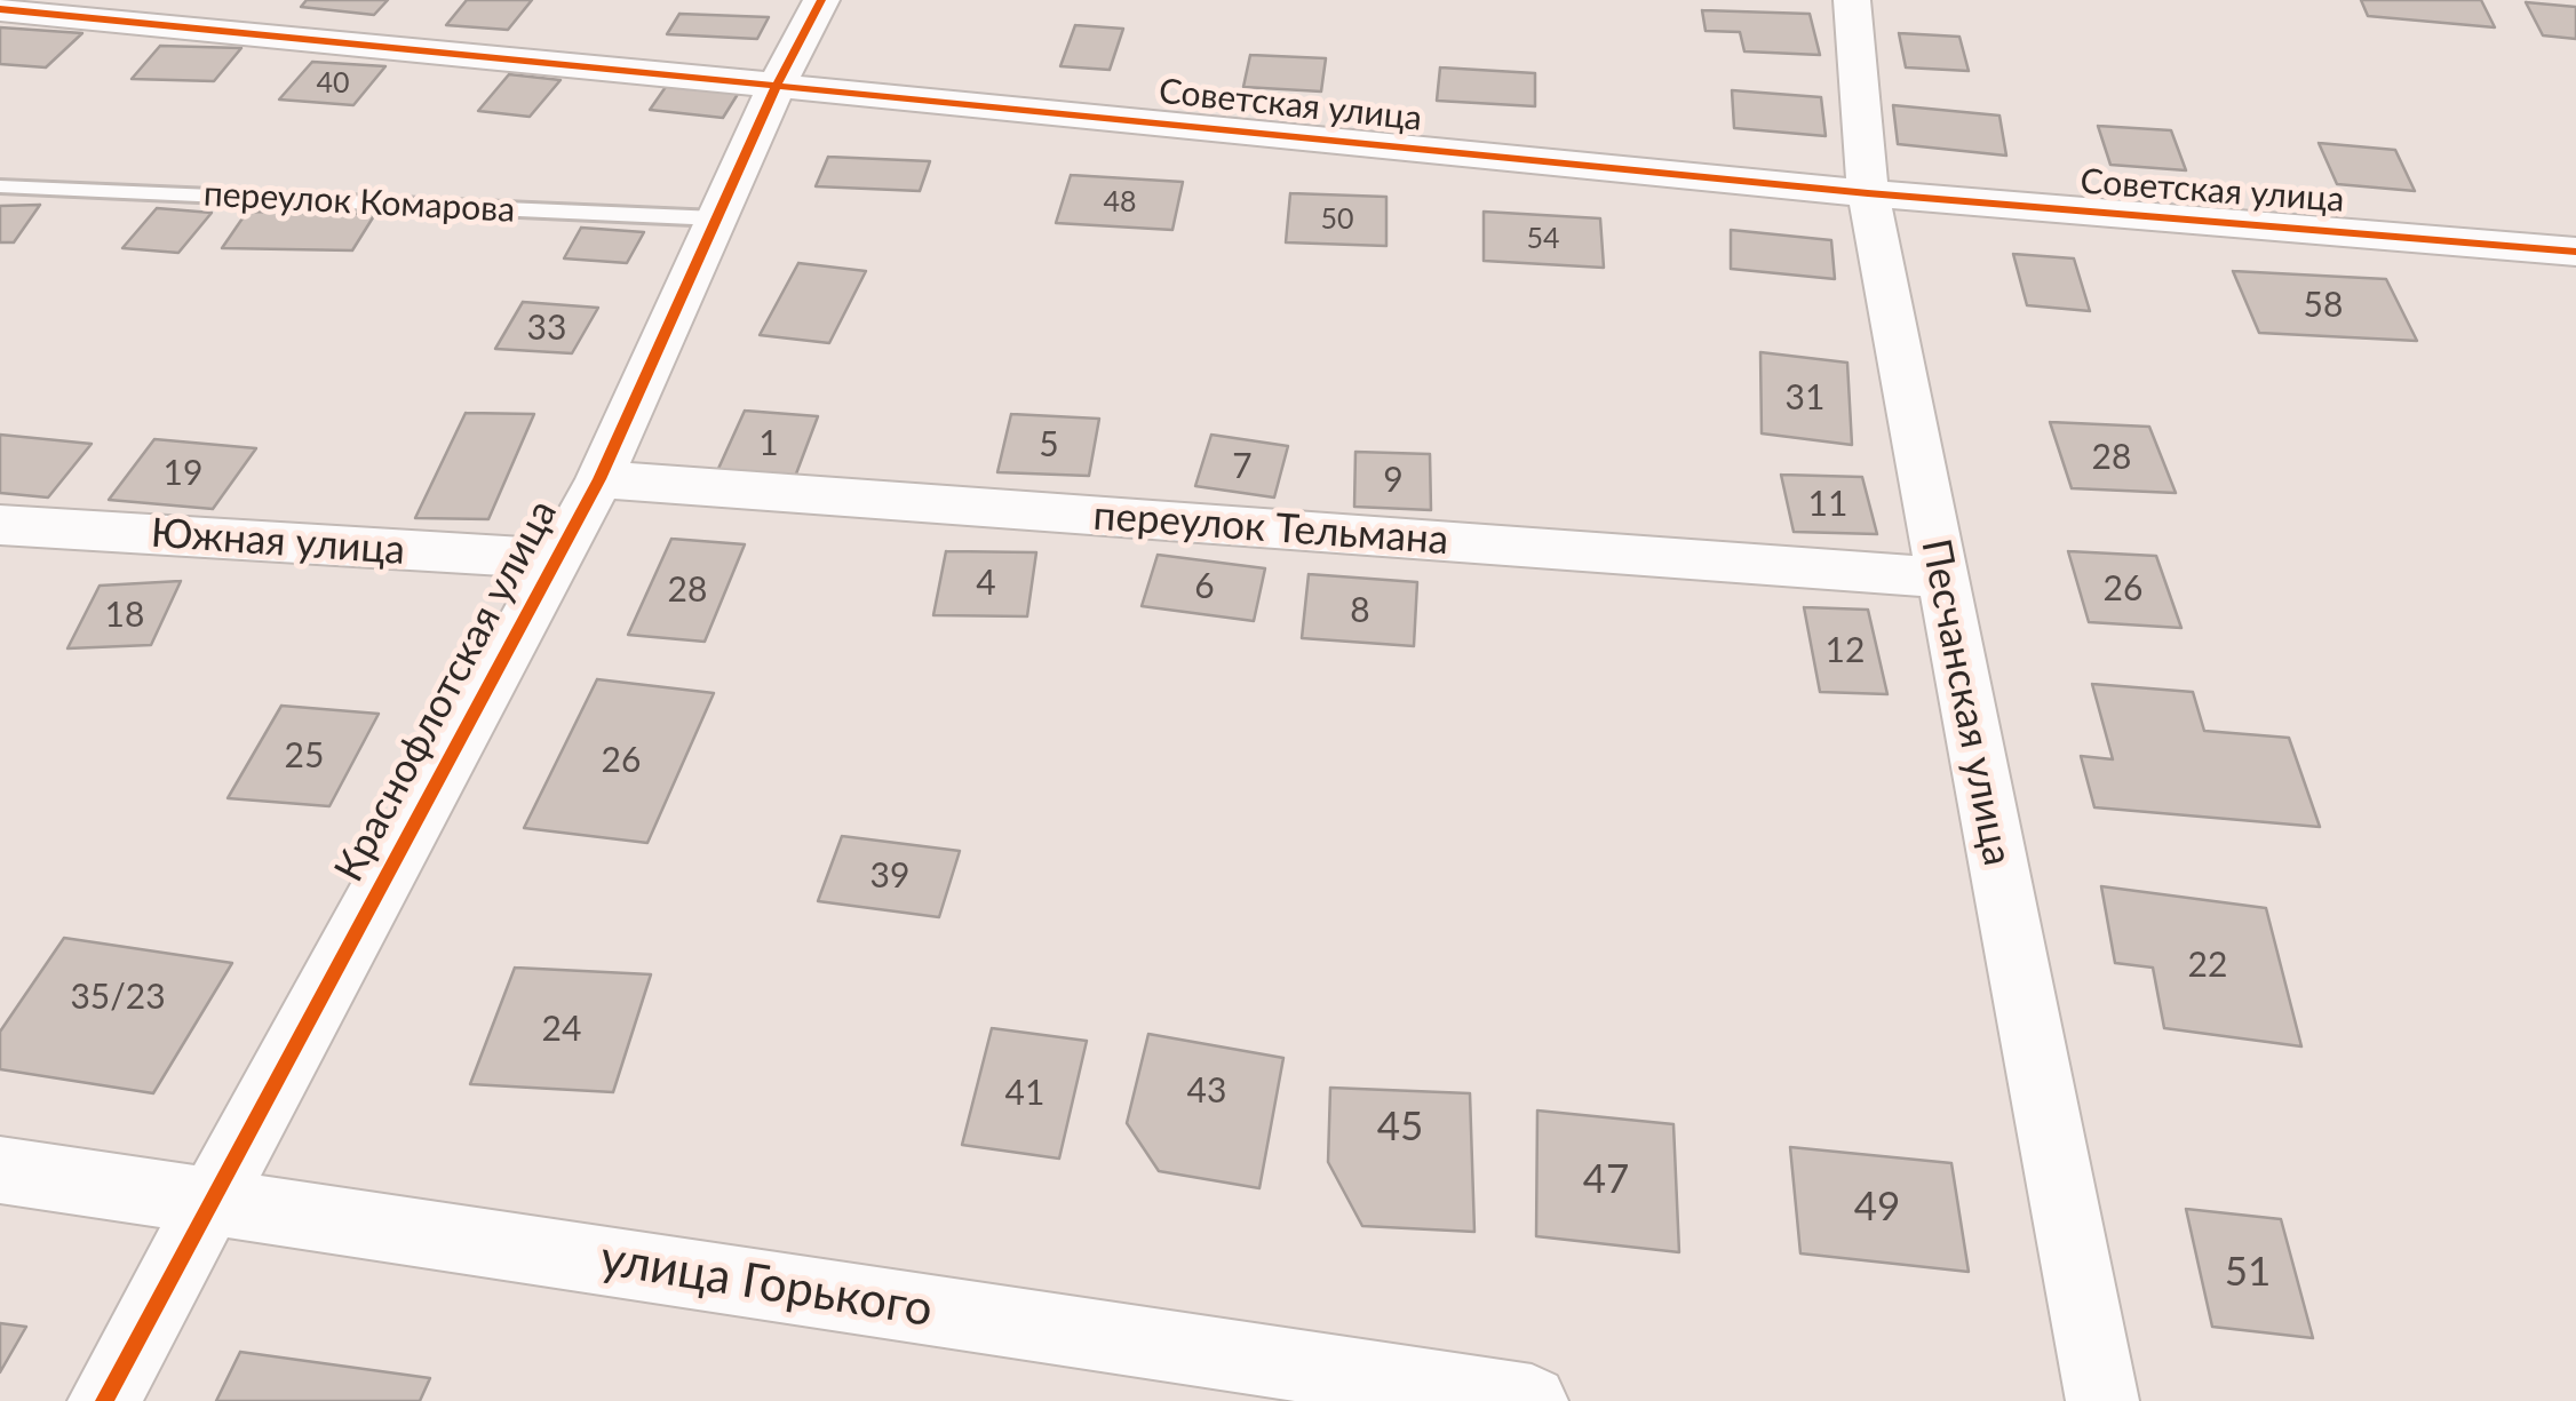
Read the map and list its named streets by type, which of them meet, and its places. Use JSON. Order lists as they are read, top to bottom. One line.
{"streets":{"street":["Советская улица","переулок Тельмана","Южная улица","Краснофлотская улица","Песчанская улица","улица Горького"],"lane":["переулок Комарова"]},"crossings":[["Советская улица","Краснофлотская улица"],["Советская улица","Песчанская улица"],["переулок Комарова","Краснофлотская улица"],["переулок Тельмана","Краснофлотская улица"],["переулок Тельмана","Песчанская улица"],["Южная улица","Краснофлотская улица"],["Краснофлотская улица","улица Горького"]],"house_numbers":["40","48","50","54","58","33","31","1","5","28","7","19","9","11","4","6","26","28","8","18","12","25","26","39","22","35/23","24","43","41","45","47","49","51"]}
